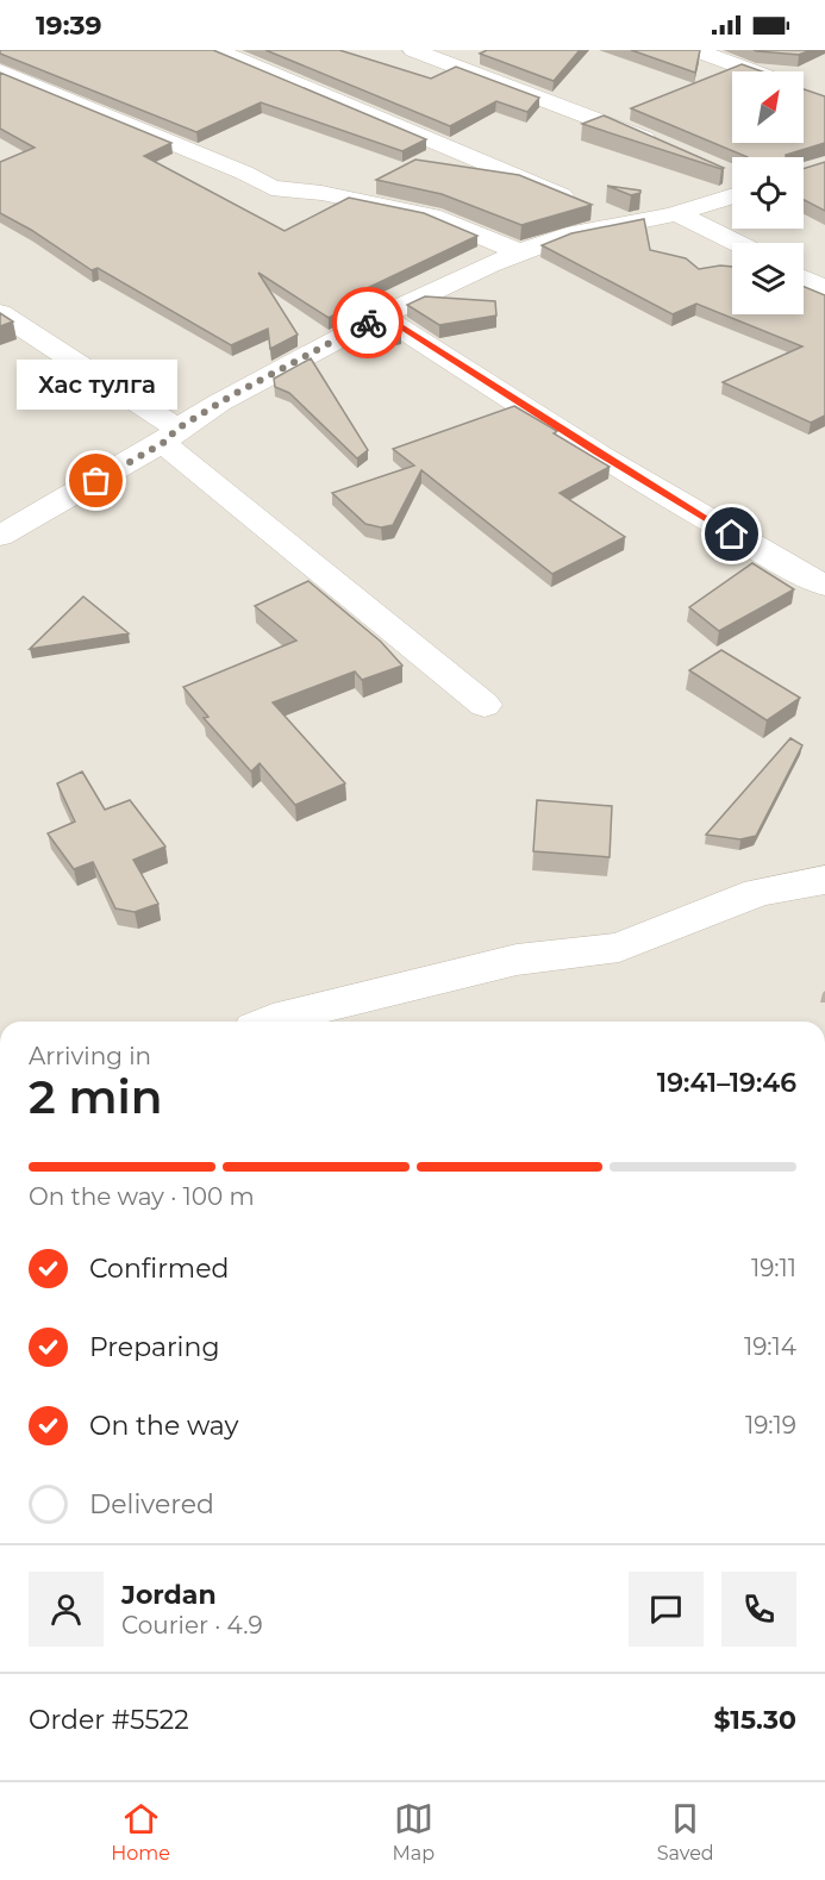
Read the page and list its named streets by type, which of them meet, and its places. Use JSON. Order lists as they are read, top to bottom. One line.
{"places":["Хас тулга"],"north":"top right","page":{"status":"19:39","bubble":"Хас тулга","heading":["2 min","Arriving in","19:41–19:46"],"panel":["Jordan","Courier · 4.9","Order #5522","$15.30"],"bar":"On the way · 100 m","list":[["Confirmed","19:11"],["Preparing","19:14"],["On the way","19:19"],"Delivered"],"tabs":["Home","Map","Saved"]}}
